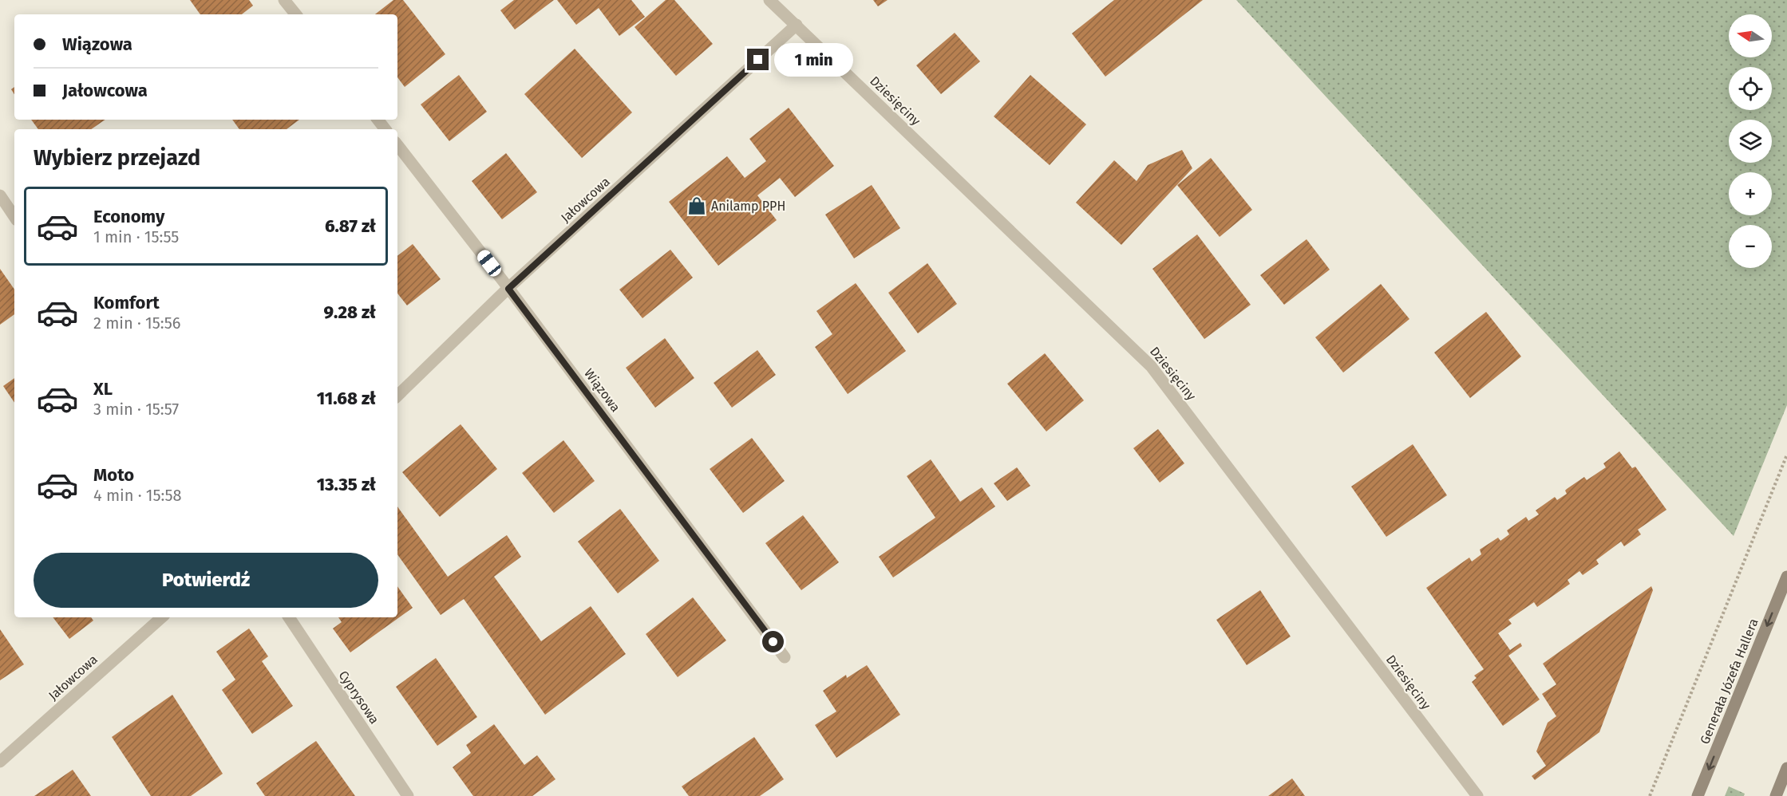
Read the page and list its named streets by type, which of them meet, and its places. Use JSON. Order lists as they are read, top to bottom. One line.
{"streets":{"main road":["Generała Józefa Hallera"],"street":["Dziesięciny","Jałowcowa","Wiązowa","Cyprysowa"]},"crossings":[["Dziesięciny","Jałowcowa"],["Jałowcowa","Wiązowa"]],"one_way":["Generała Józefa Hallera"],"places":{"shop":["Anilamp PPH"]},"north":"left","page":{"map_buttons":["+","−"],"banner":["Wiązowa","Jałowcowa"],"bubble":"1 min","heading":"Wybierz przejazd","list":[{"name":"Economy","note":"1 min · 15:55","value":"6.87 zł"},{"name":"Komfort","note":"2 min · 15:56","value":"9.28 zł"},{"name":"XL","note":"3 min · 15:57","value":"11.68 zł"},{"name":"Moto","note":"4 min · 15:58","value":"13.35 zł"}],"buttons":"Potwierdź"}}
